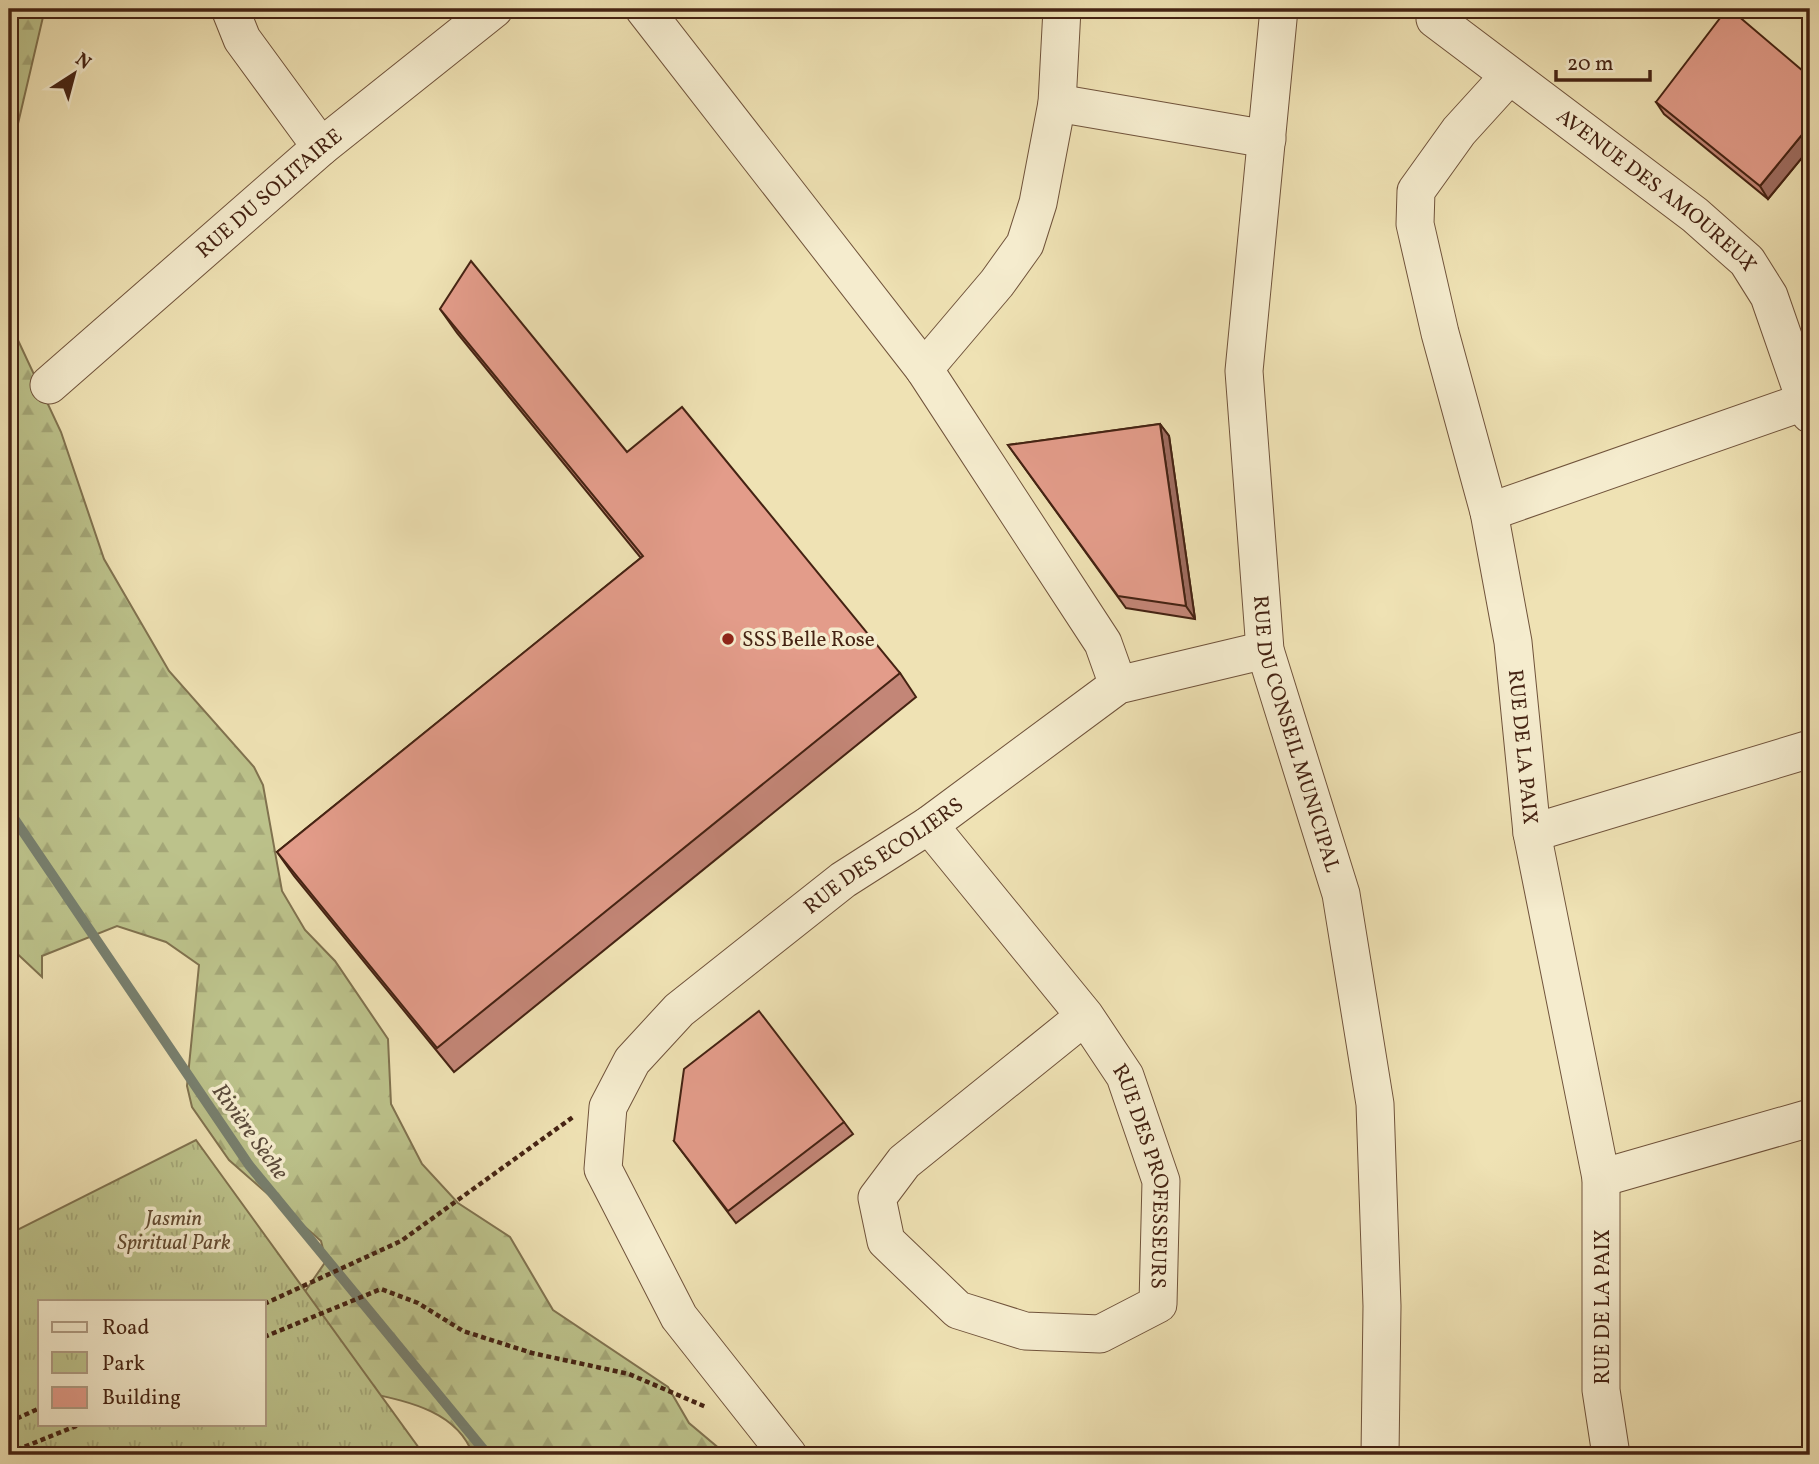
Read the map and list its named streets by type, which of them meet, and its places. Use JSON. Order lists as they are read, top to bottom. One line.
{"streets":{"street":["RUE DU SOLITAIRE","AVENUE DES AMOUREUX","RUE DU CONSEIL MUNICIPAL","RUE DE LA PAIX","RUE DES ECOLIERS","RUE DES PROFESSEURS"]},"crossings":[["AVENUE DES AMOUREUX","RUE DE LA PAIX"],["RUE DU CONSEIL MUNICIPAL","RUE DES ECOLIERS"],["RUE DES ECOLIERS","RUE DES PROFESSEURS"]],"water":["Rivière Sèche"],"parks":["Jasmin Spiritual Park"],"places":["SSS Belle Rose"],"legend":["Road","Park","Building"],"scale_bar":"20 m","north":"top right"}
